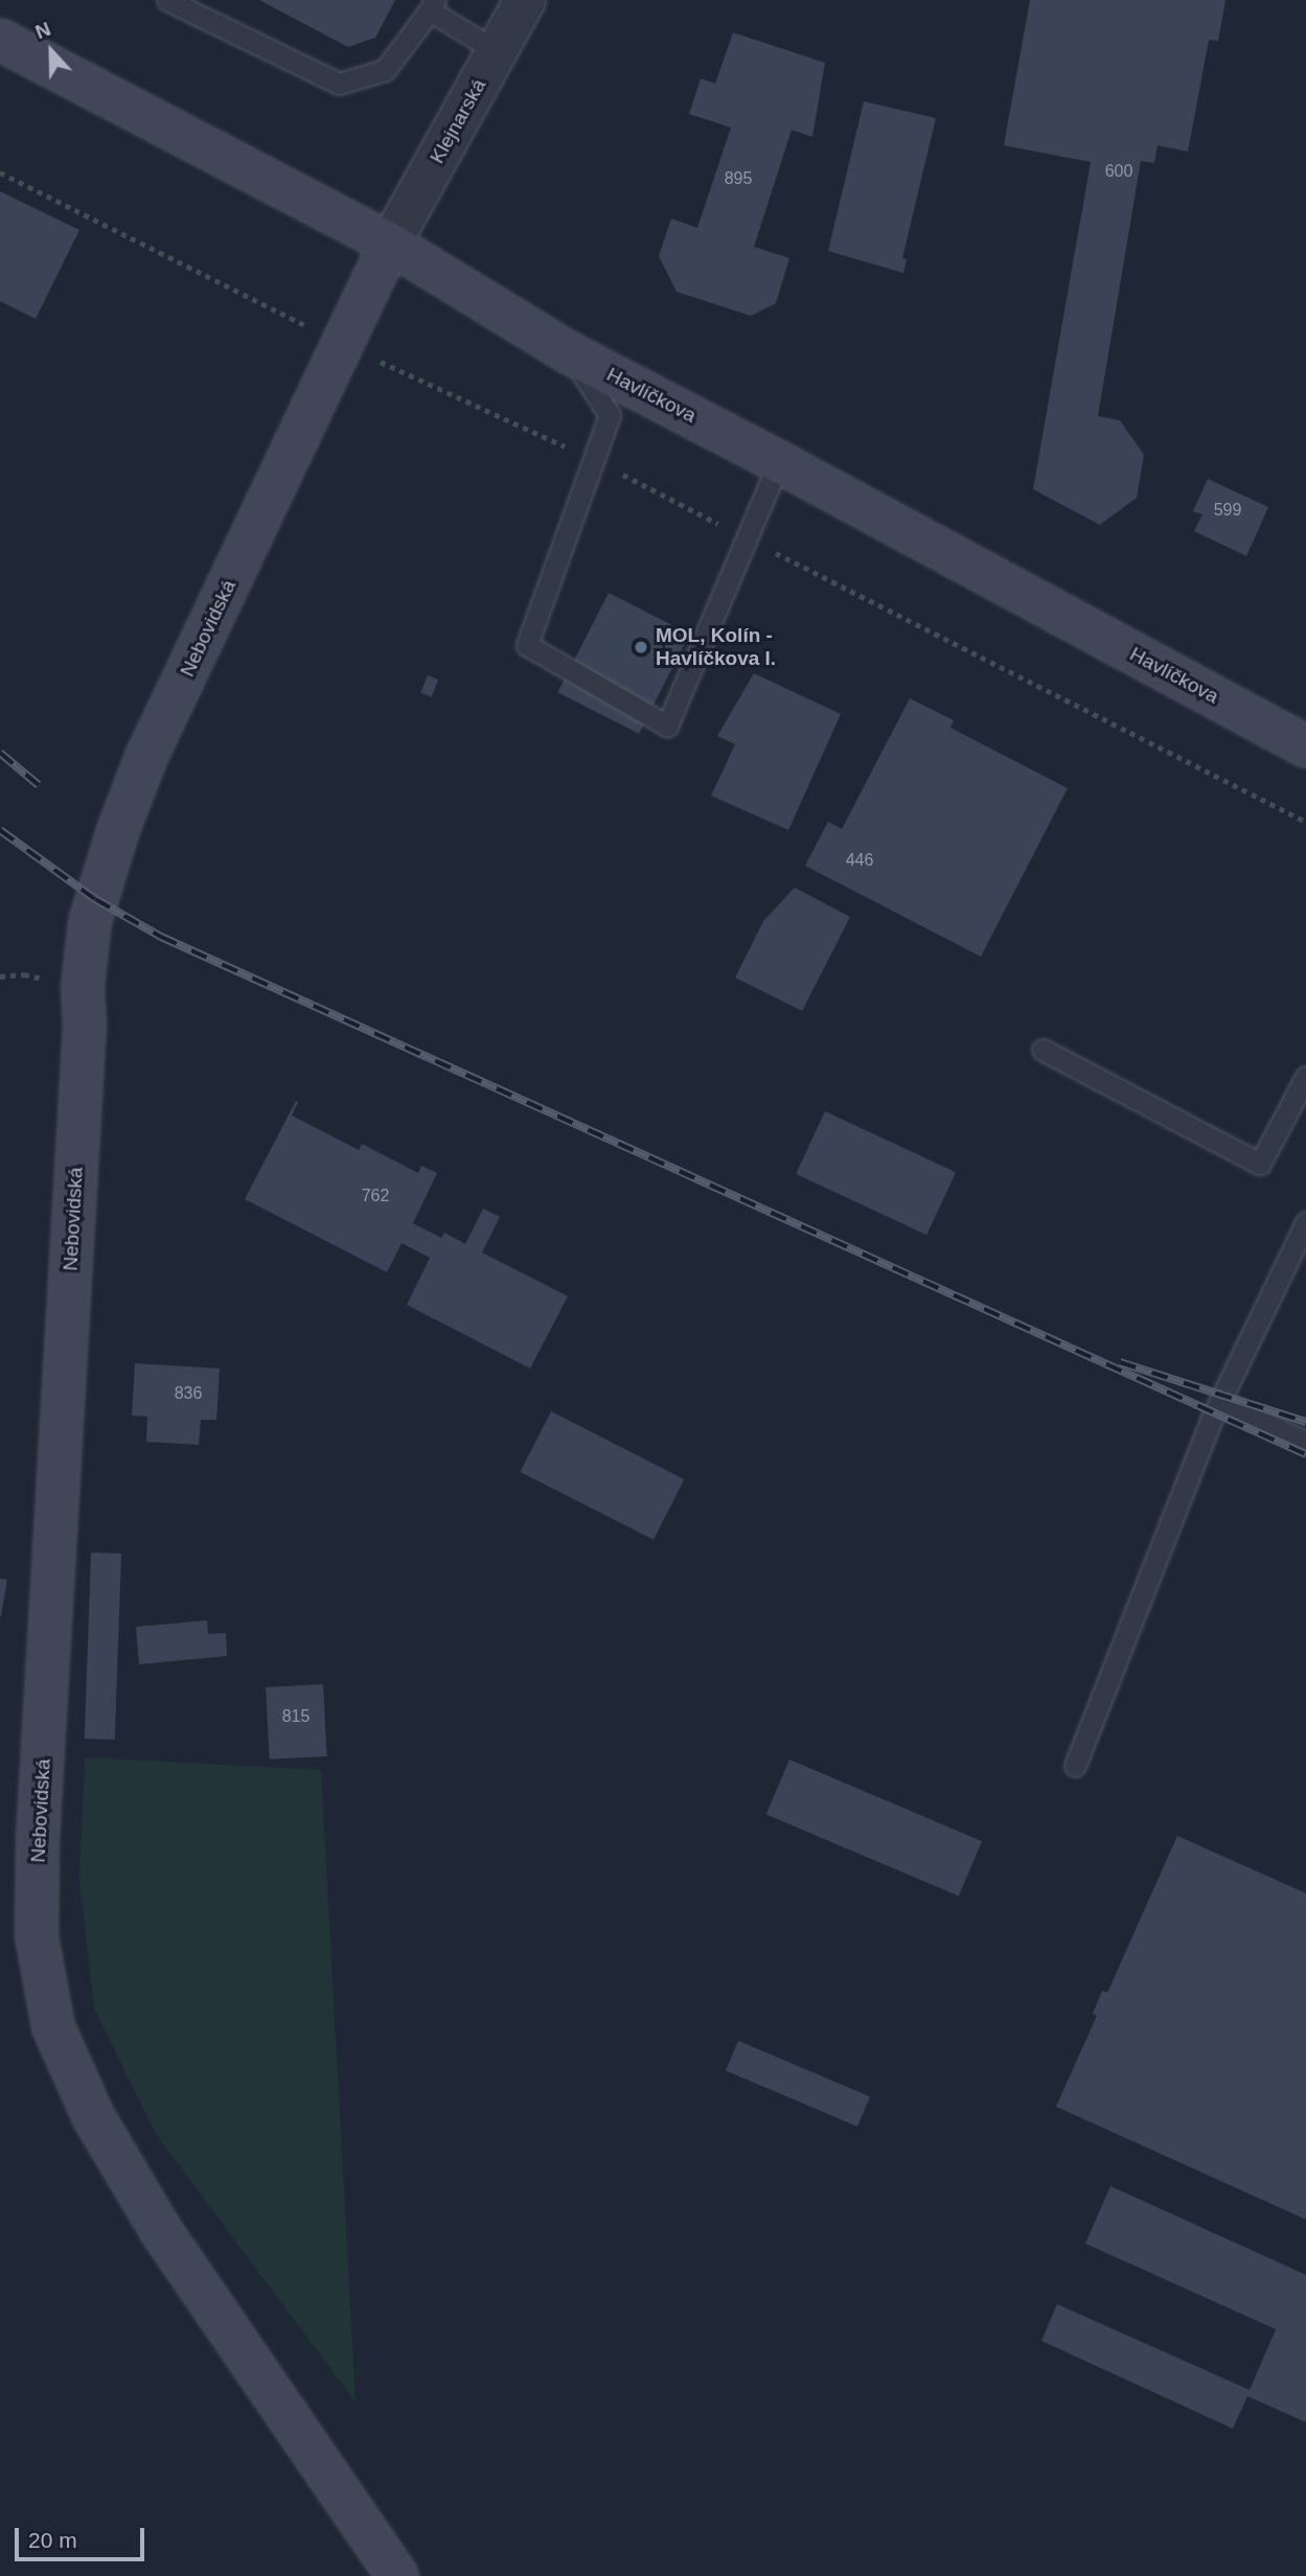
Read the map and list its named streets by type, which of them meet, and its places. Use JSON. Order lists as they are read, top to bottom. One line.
{"streets":{"street":["Klejnarská","Havlíčkova","Nebovidská"]},"crossings":[["Klejnarská","Havlíčkova"],["Klejnarská","Nebovidská"],["Havlíčkova","Nebovidská"]],"places":["MOL, Kolín - Havlíčkova I."],"house_numbers":["600","895","599","446","762","836","815"],"scale_bar":"20 m","north":"top"}
